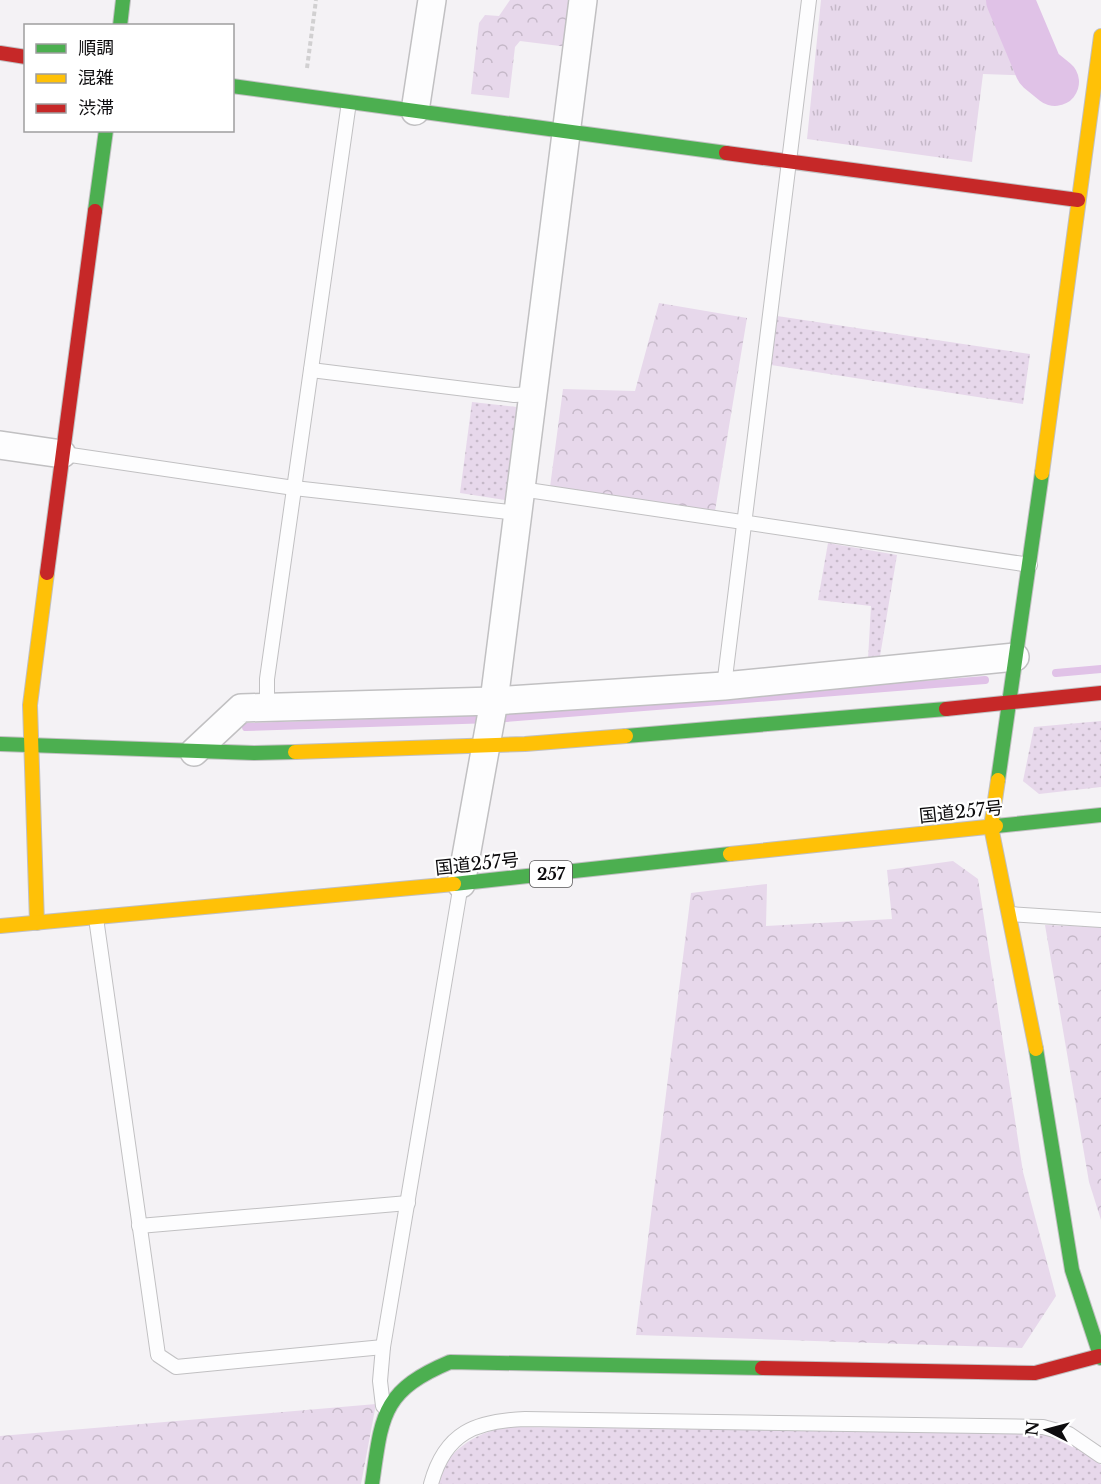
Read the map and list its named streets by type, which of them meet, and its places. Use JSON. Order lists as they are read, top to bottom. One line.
{"streets":{"main road":["国道257号","257"]},"legend":["順調","混雑","渋滞"],"north":"left"}
